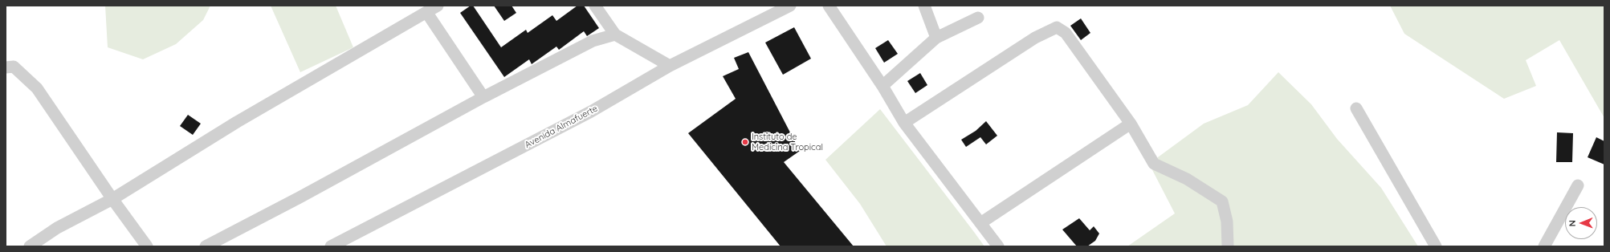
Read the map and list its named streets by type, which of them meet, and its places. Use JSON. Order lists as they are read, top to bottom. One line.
{"streets":{"street":["Avenida Almafuerte"]},"places":["Instituto de Medicina Tropical"],"north":"left"}
